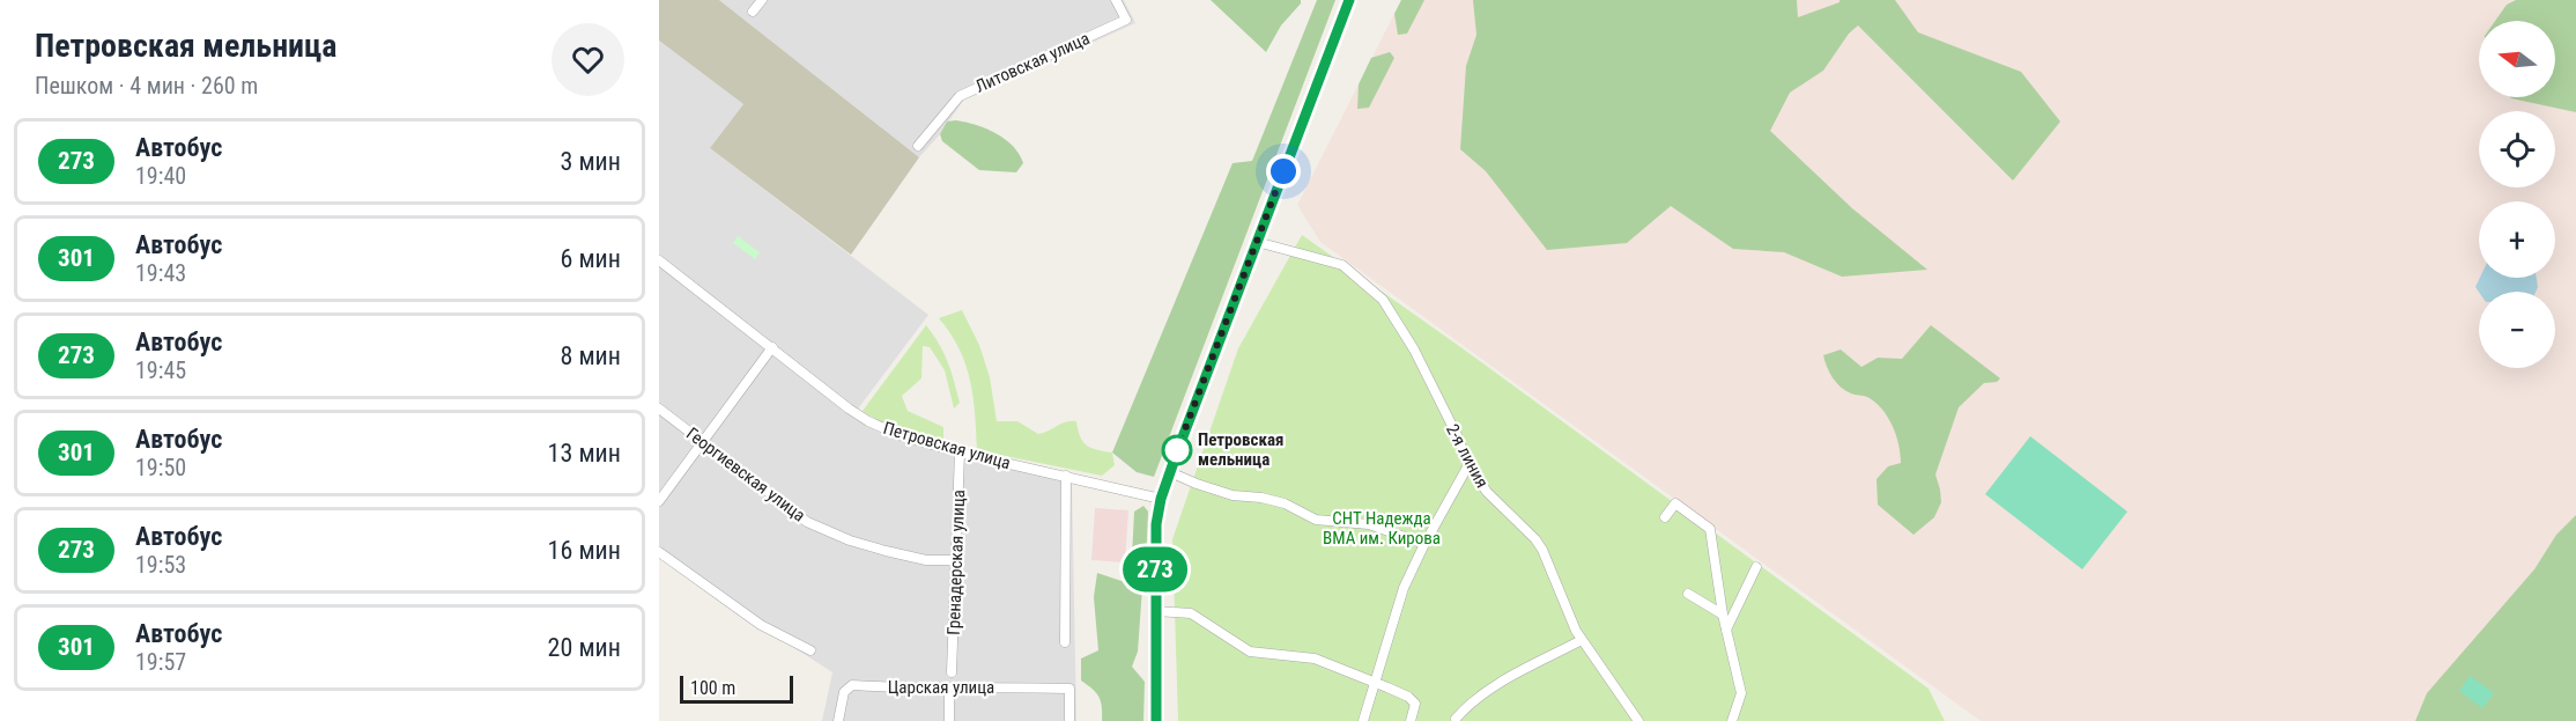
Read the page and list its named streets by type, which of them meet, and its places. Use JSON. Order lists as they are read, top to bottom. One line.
{"streets":{"street":["Литовская улица","Петровская улица","2-я линия","Георгиевская улица","Гренадерская улица","Царская улица"]},"crossings":[["Петровская улица","Гренадерская улица"],["Георгиевская улица","Гренадерская улица"]],"parks":["СНТ Надежда ВМА им. Кирова"],"places":["Петровская мельница"],"lines":["bus line 273"],"scale_bar":"100 m","north":"left","page":{"heading":["Петровская мельница","Пешком · 4 мин · 260 m"],"on_map":"273","map_buttons":["+","−"],"list":[{"mark":"273","name":"Автобус","note":"19:40","value":"3 мин"},{"mark":"301","name":"Автобус","note":"19:43","value":"6 мин"},{"mark":"273","name":"Автобус","note":"19:45","value":"8 мин"},{"mark":"301","name":"Автобус","note":"19:50","value":"13 мин"},{"mark":"273","name":"Автобус","note":"19:53","value":"16 мин"},{"mark":"301","name":"Автобус","note":"19:57","value":"20 мин"}],"scale":"100 m"}}
